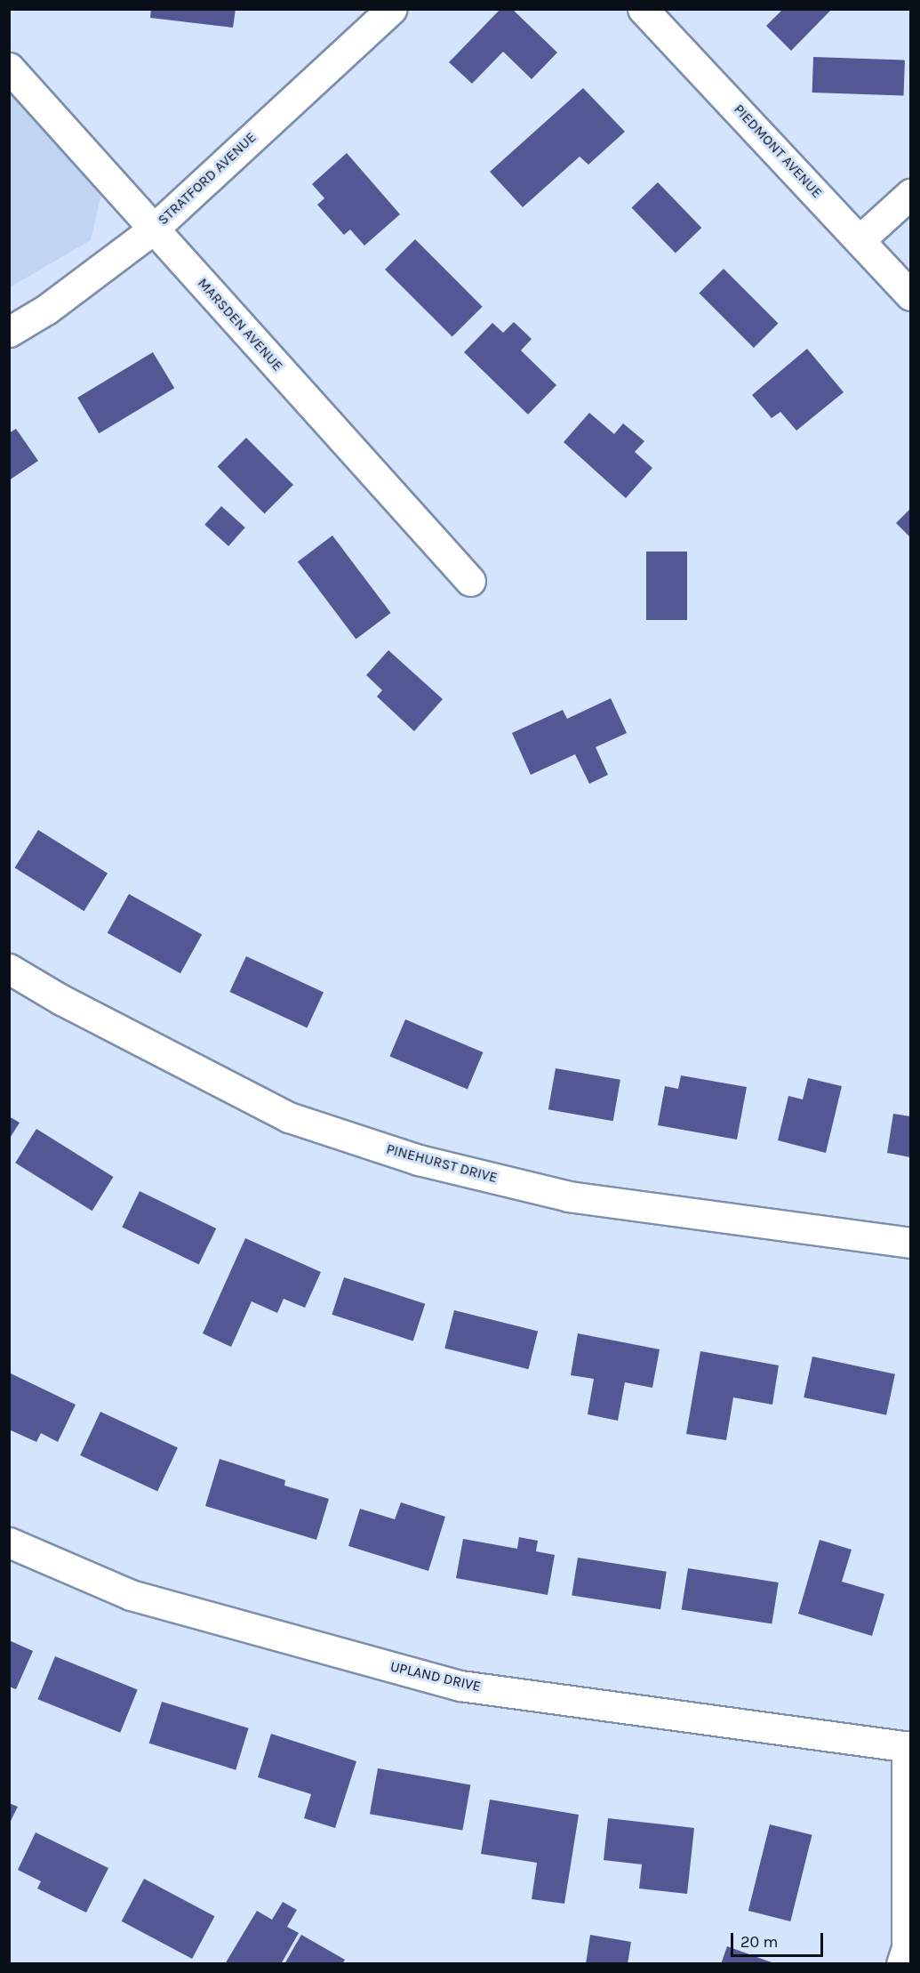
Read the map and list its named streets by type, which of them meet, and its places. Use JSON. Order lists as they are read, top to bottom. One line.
{"streets":{"street":["PIEDMONT AVENUE","STRATFORD AVENUE","MARSDEN AVENUE","PINEHURST DRIVE","UPLAND DRIVE"]},"crossings":[["STRATFORD AVENUE","MARSDEN AVENUE"]],"scale_bar":"20 m"}
